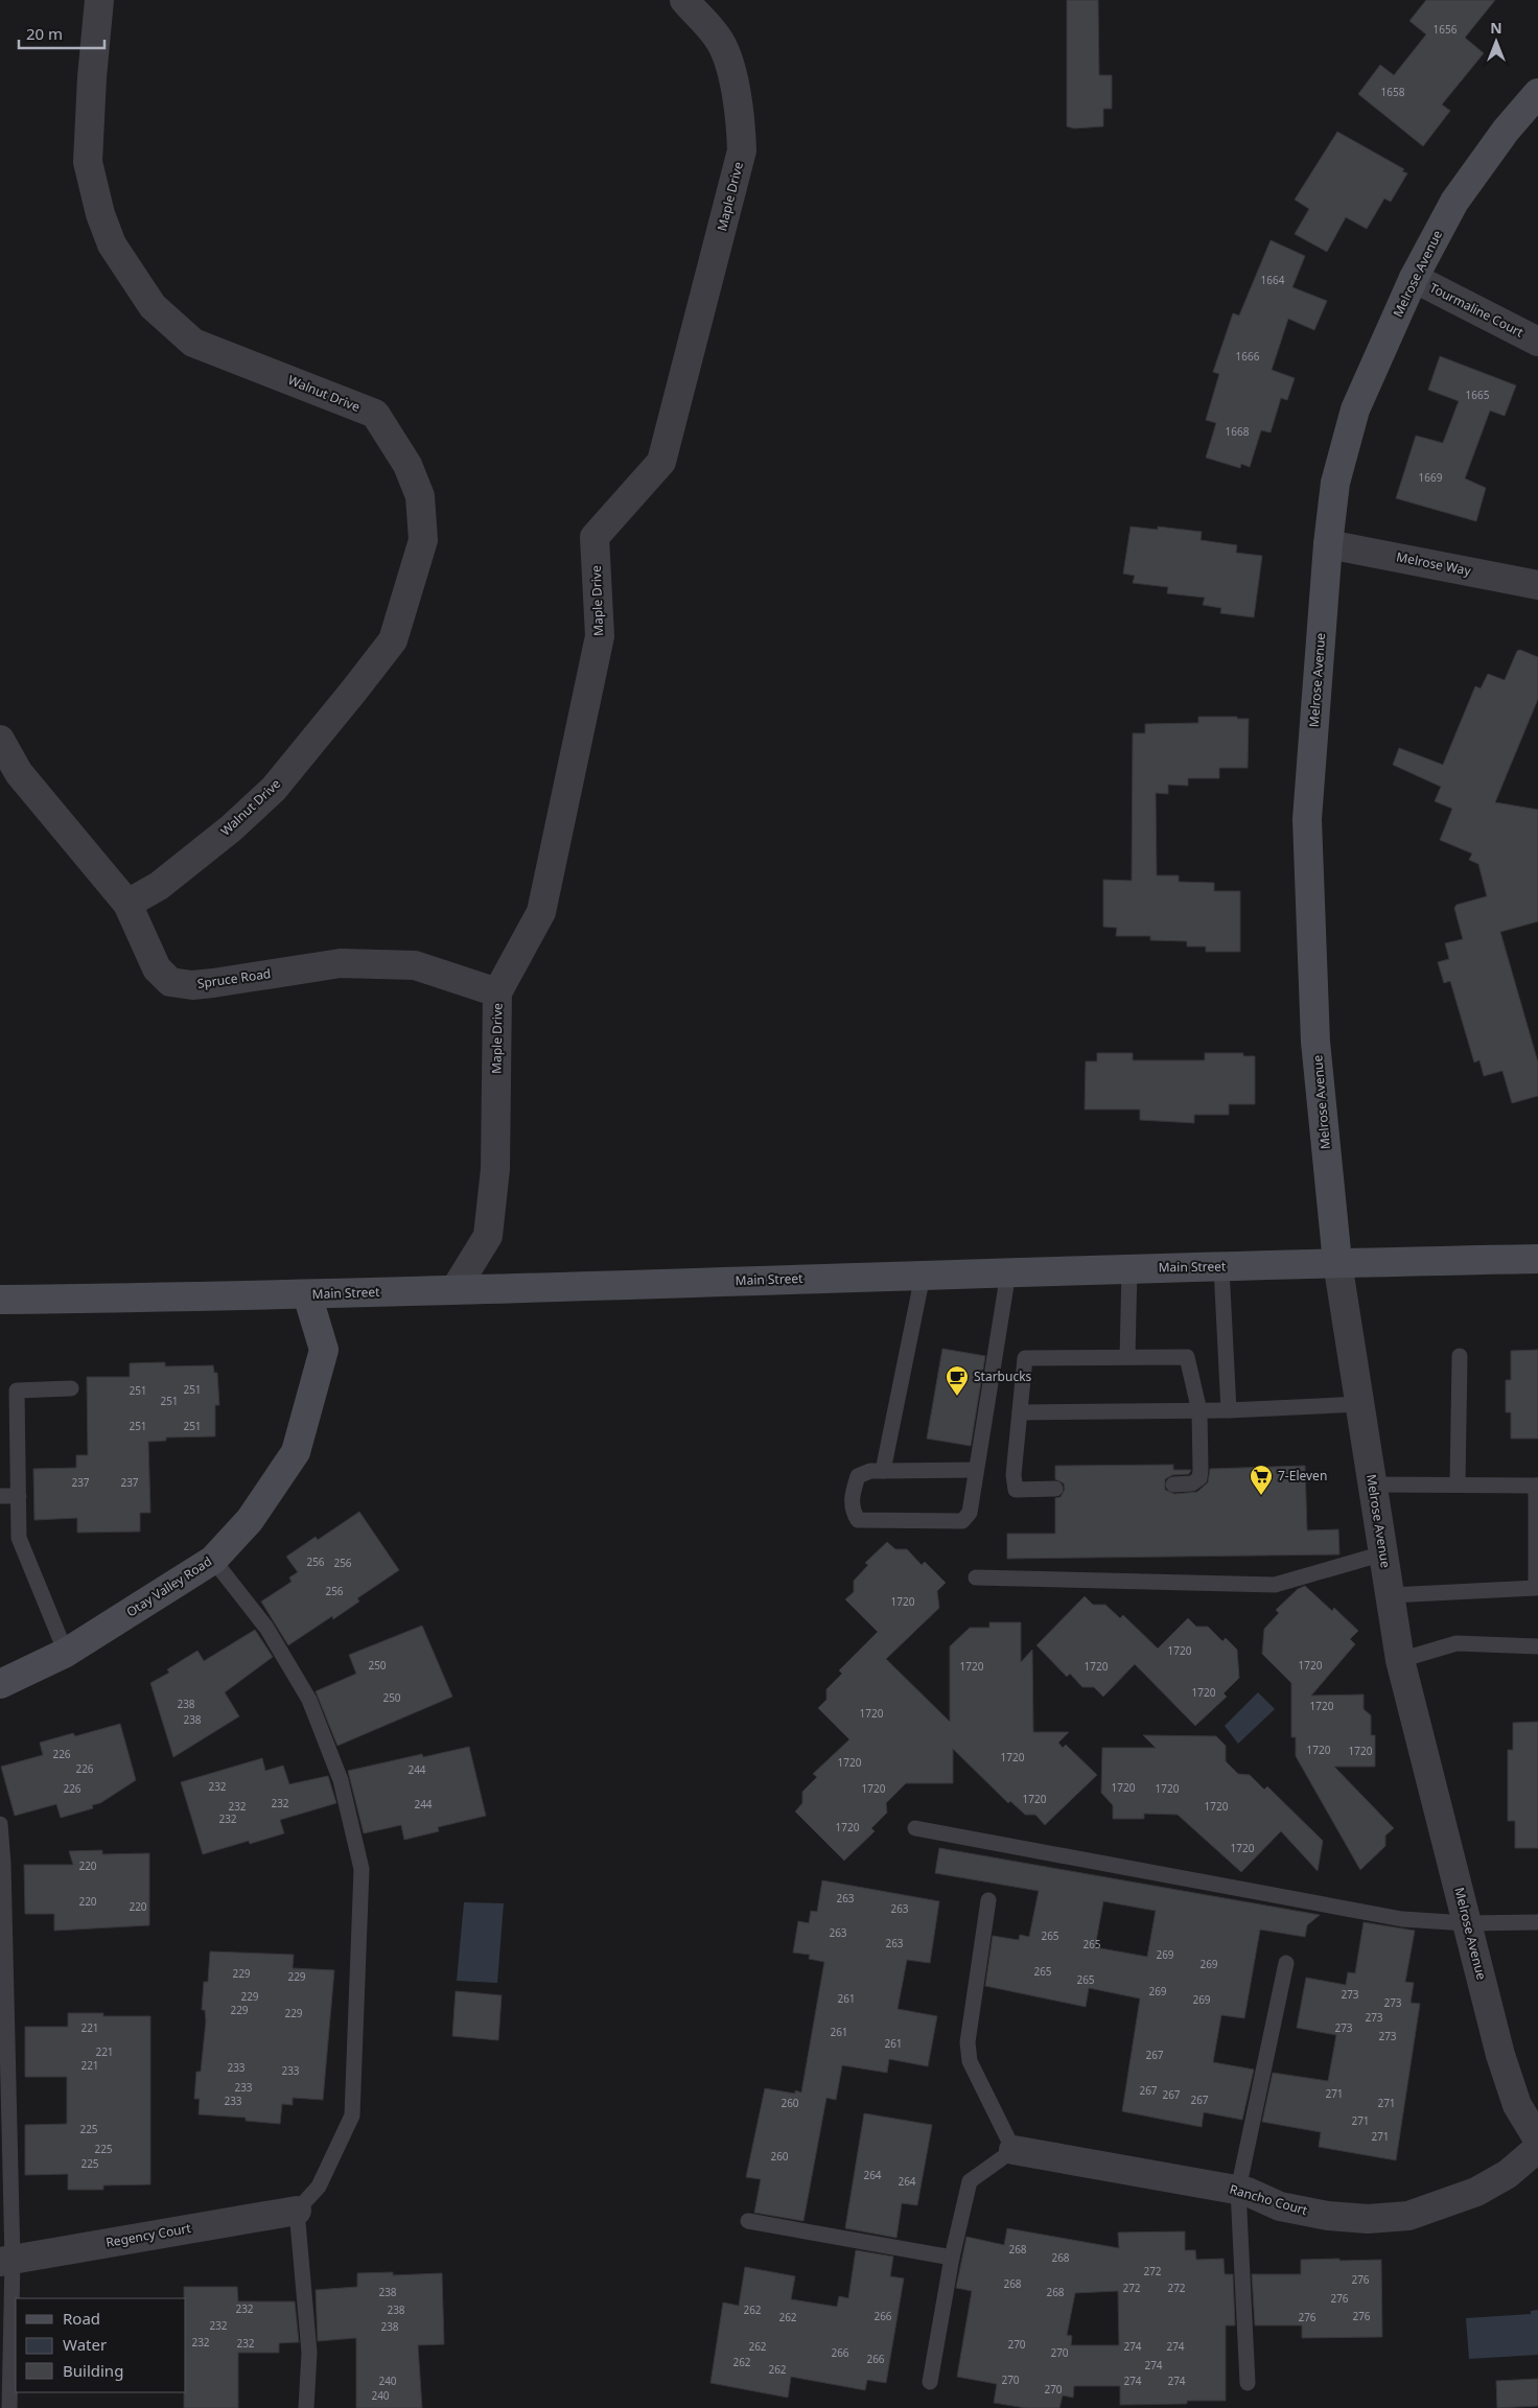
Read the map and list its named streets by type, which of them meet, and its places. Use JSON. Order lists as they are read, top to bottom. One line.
{"streets":{"street":["Maple Drive","Melrose Avenue","Tourmaline Court","Walnut Drive","Melrose Way","Spruce Road","Main Street","Otay Valley Road","Rancho Court","Regency Court"]},"crossings":[["Maple Drive","Spruce Road"],["Maple Drive","Main Street"],["Melrose Avenue","Tourmaline Court"],["Melrose Avenue","Melrose Way"],["Melrose Avenue","Main Street"],["Walnut Drive","Spruce Road"],["Main Street","Otay Valley Road"]],"places":{"cafe":["Starbucks"],"supermarket":["7-Eleven"]},"house_numbers":["1656","1658","1664","1666","1665","1668","1669","251","251","251","251","251","237","237","256","256","256","1720","1720","250","1720","1720","1720","1720","250","238","1720","1720","238","1720","1720","226","1720","1720","226","244","232","1720","226","1720","1720","1720","232","244","232","1720","232","1720","1720","220","263","220","220","263","263","265","263","265","269","269","265","229","229","265","269","273","229","261","269","273","229","229","273","221","273","261","273","261","221","267","221","233","233","233","267","271","267","267","233","260","271","271","225","271","225","260","225","264","264","268","268","272","276","268","272","272","238","268","276","232","238","262","266","276","262","276","232","238","232","232","270","262","274","274","266","270","266","262","274","262","270","240","274","274","270","240"],"legend":["Road","Water","Building"],"scale_bar":"20 m","north":"top"}
